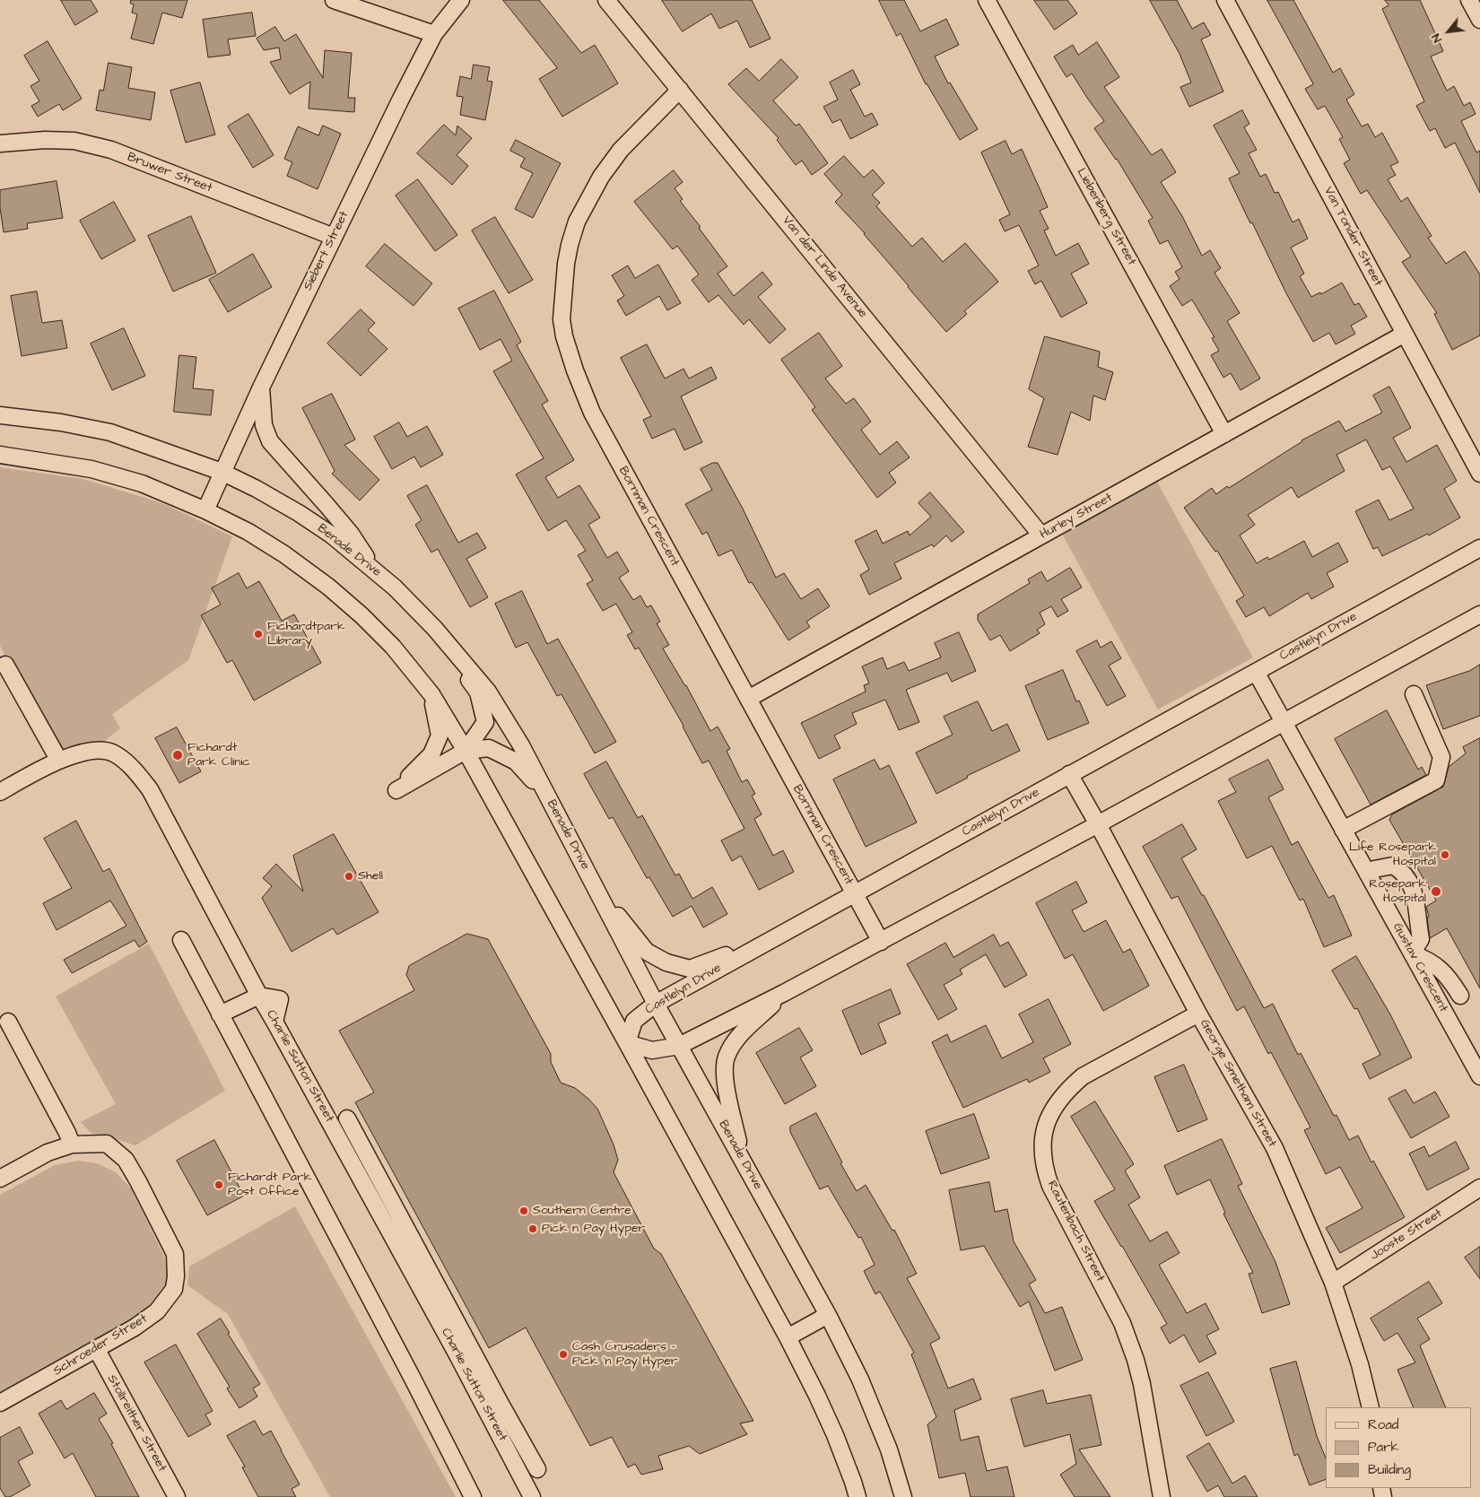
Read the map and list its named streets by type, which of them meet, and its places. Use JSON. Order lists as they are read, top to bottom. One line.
{"streets":{"street":["Bruwer Street","Liebenberg Street","Van Tonder Street","Siebert Street","Van der Linde Avenue","Bornman Crescent","Hurley Street","Benade Drive","Castlelyn Drive","Gustav Crescent","Charlie Sutton Street","George Smetham Street","Rautenbach Street","Jooste Street","Schroeder Street","Stollreither Street"]},"crossings":[["Bruwer Street","Siebert Street"],["Liebenberg Street","Hurley Street"],["Van Tonder Street","Hurley Street"],["Siebert Street","Benade Drive"],["Van der Linde Avenue","Bornman Crescent"],["Van der Linde Avenue","Hurley Street"],["Bornman Crescent","Hurley Street"],["Bornman Crescent","Castlelyn Drive"],["Benade Drive","Castlelyn Drive"],["Castlelyn Drive","Gustav Crescent"],["Castlelyn Drive","George Smetham Street"],["George Smetham Street","Rautenbach Street"],["George Smetham Street","Jooste Street"],["Schroeder Street","Stollreither Street"]],"places":["Fichardtpark Library","Fichardt Park Clinic","Life Rosepark Hospital","Shell","Rosepark Hospital","Fichardt Park Post Office","Southern Centre","Pick n Pay Hyper","Cash Crusaders - Pick 'n Pay Hyper"],"legend":["Road","Park","Building"],"north":"bottom left"}
